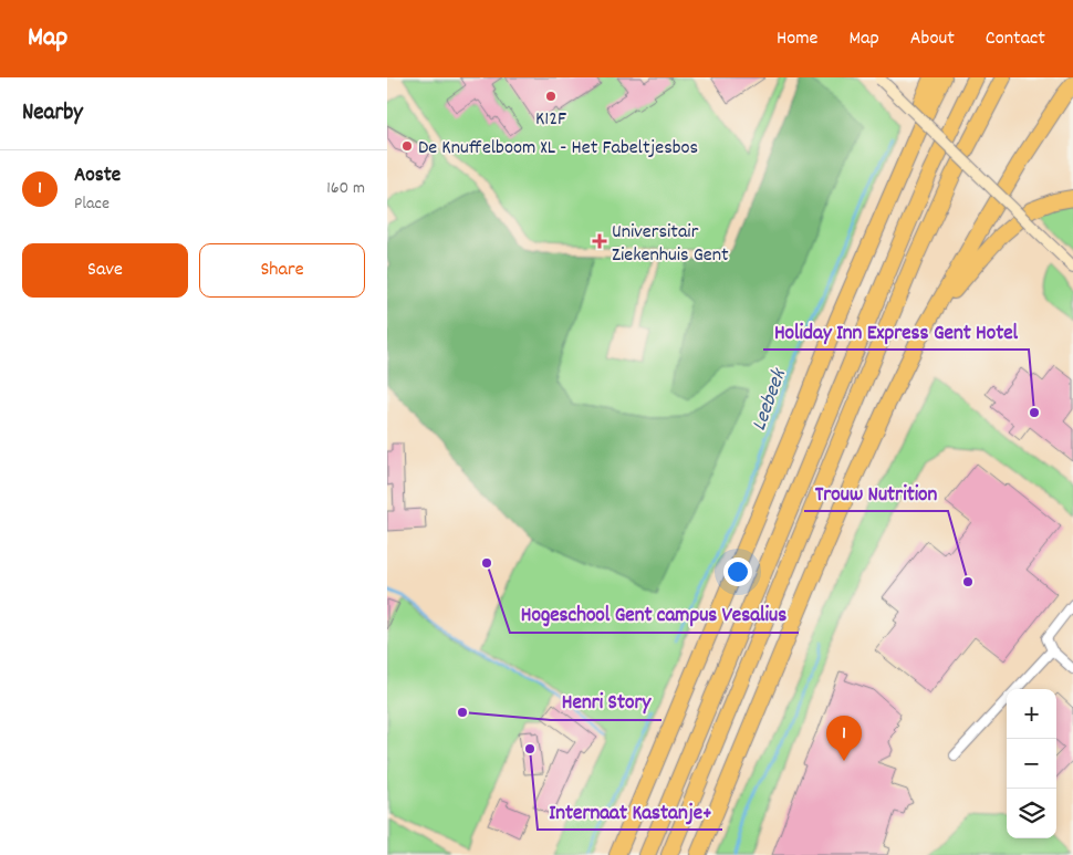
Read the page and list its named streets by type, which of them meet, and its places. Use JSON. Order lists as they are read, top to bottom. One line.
{"water":["Leebeek"],"places":{"other":["K12F","De Knuffelboom XL - Het Fabeltjesbos","Holiday Inn Express Gent Hotel","Hogeschool Gent campus Vesalius","Trouw Nutrition","Henri Story","Internaat Kastanje+"],"health":["Universitair Ziekenhuis Gent"]},"page":{"header":"Map","nav":["Home","Map","About","Contact"],"heading":"Nearby","list":[{"mark":"1","name":"Aoste","note":"Place","value":"160 m"}],"buttons":["Save","Share"],"map_buttons":["+","−"],"pins":"1"}}
